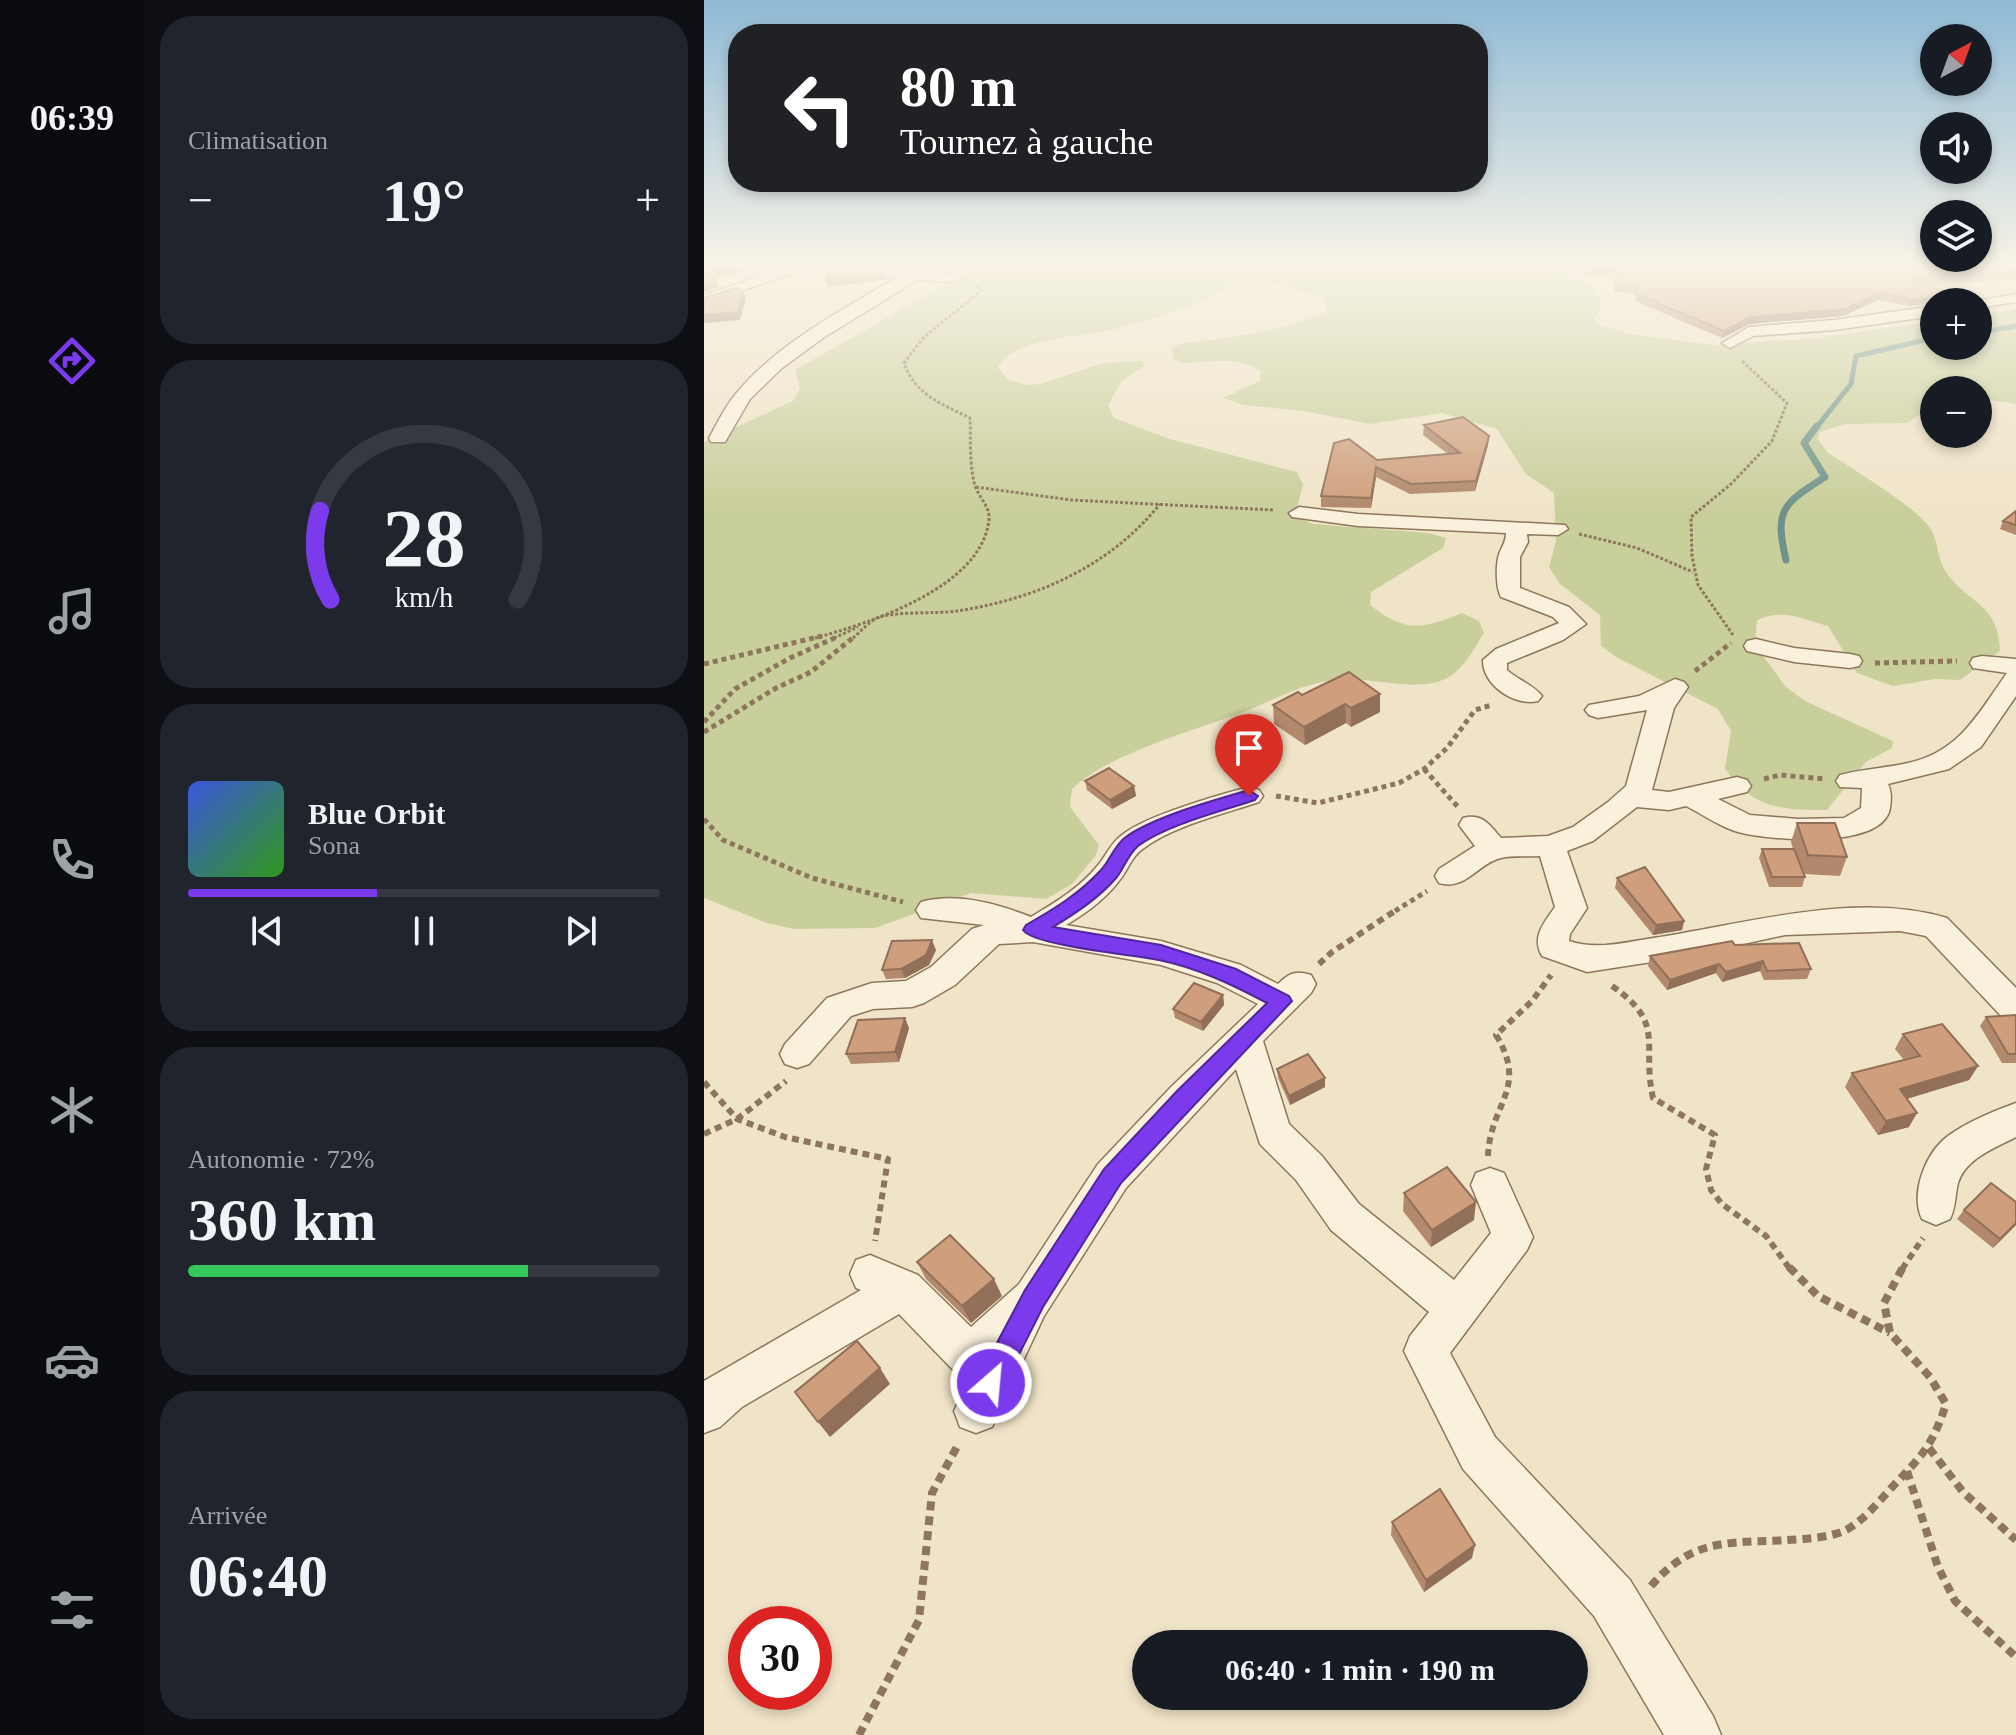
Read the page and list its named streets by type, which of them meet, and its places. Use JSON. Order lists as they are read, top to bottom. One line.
{"north":"top right","page":{"tabs":"06:39","tile":["Climatisation",["Autonomie · 72%","360 km"],["Arrivée","06:40"]],"map_buttons":["+","−"],"turn":["80 m","Tournez à gauche"],"heat":["−","19°","+"],"song":["Blue Orbit","Sona"],"limit":"30","trip":"06:40 · 1 min · 190 m","gauge":["28","km/h"]}}
